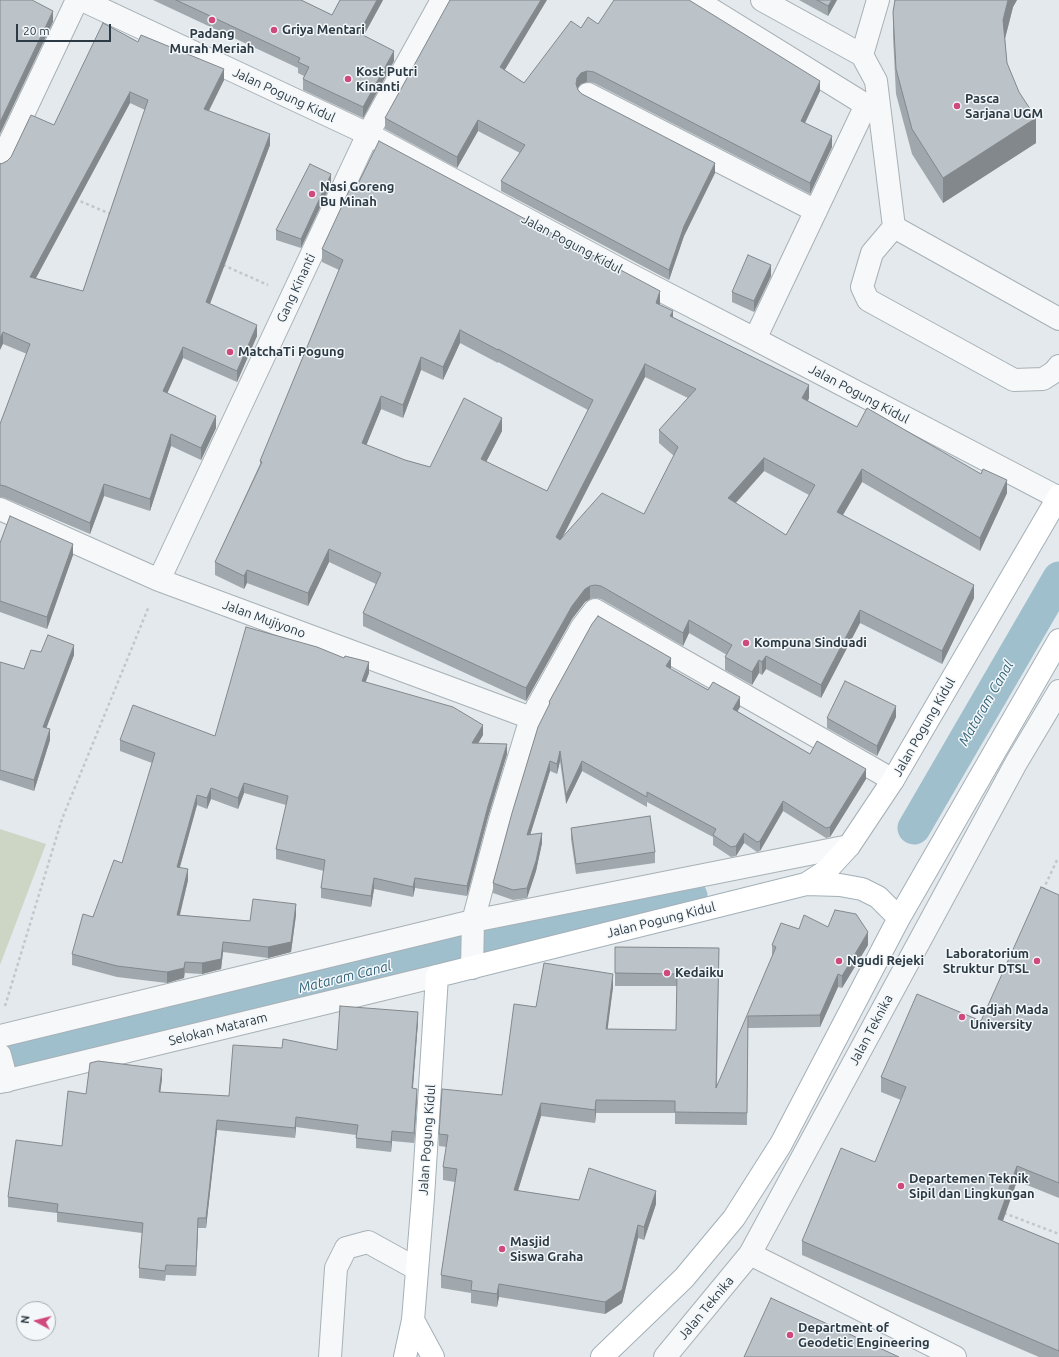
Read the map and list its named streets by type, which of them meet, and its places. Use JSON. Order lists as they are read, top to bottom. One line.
{"streets":{"main road":["Jalan Pogung Kidul"],"street":["Gang Kinanti","Jalan Mujiyono","Selokan Mataram","Jalan Teknika"]},"crossings":[["Jalan Pogung Kidul","Gang Kinanti"],["Jalan Pogung Kidul","Selokan Mataram"],["Gang Kinanti","Jalan Mujiyono"]],"water":["Mataram Canal"],"places":["Padang Murah Meriah","Griya Mentari","Kost Putri Kinanti","Pasca Sarjana UGM","Nasi Goreng Bu Minah","MatchaTi Pogung","Kompuna Sinduadi","Ngudi Rejeki","Laboratorium Struktur DTSL","Kedaiku","Gadjah Mada University","Departemen Teknik Sipil dan Lingkungan","Masjid Siswa Graha","Department of Geodetic Engineering"],"scale_bar":"20 m","north":"left"}
